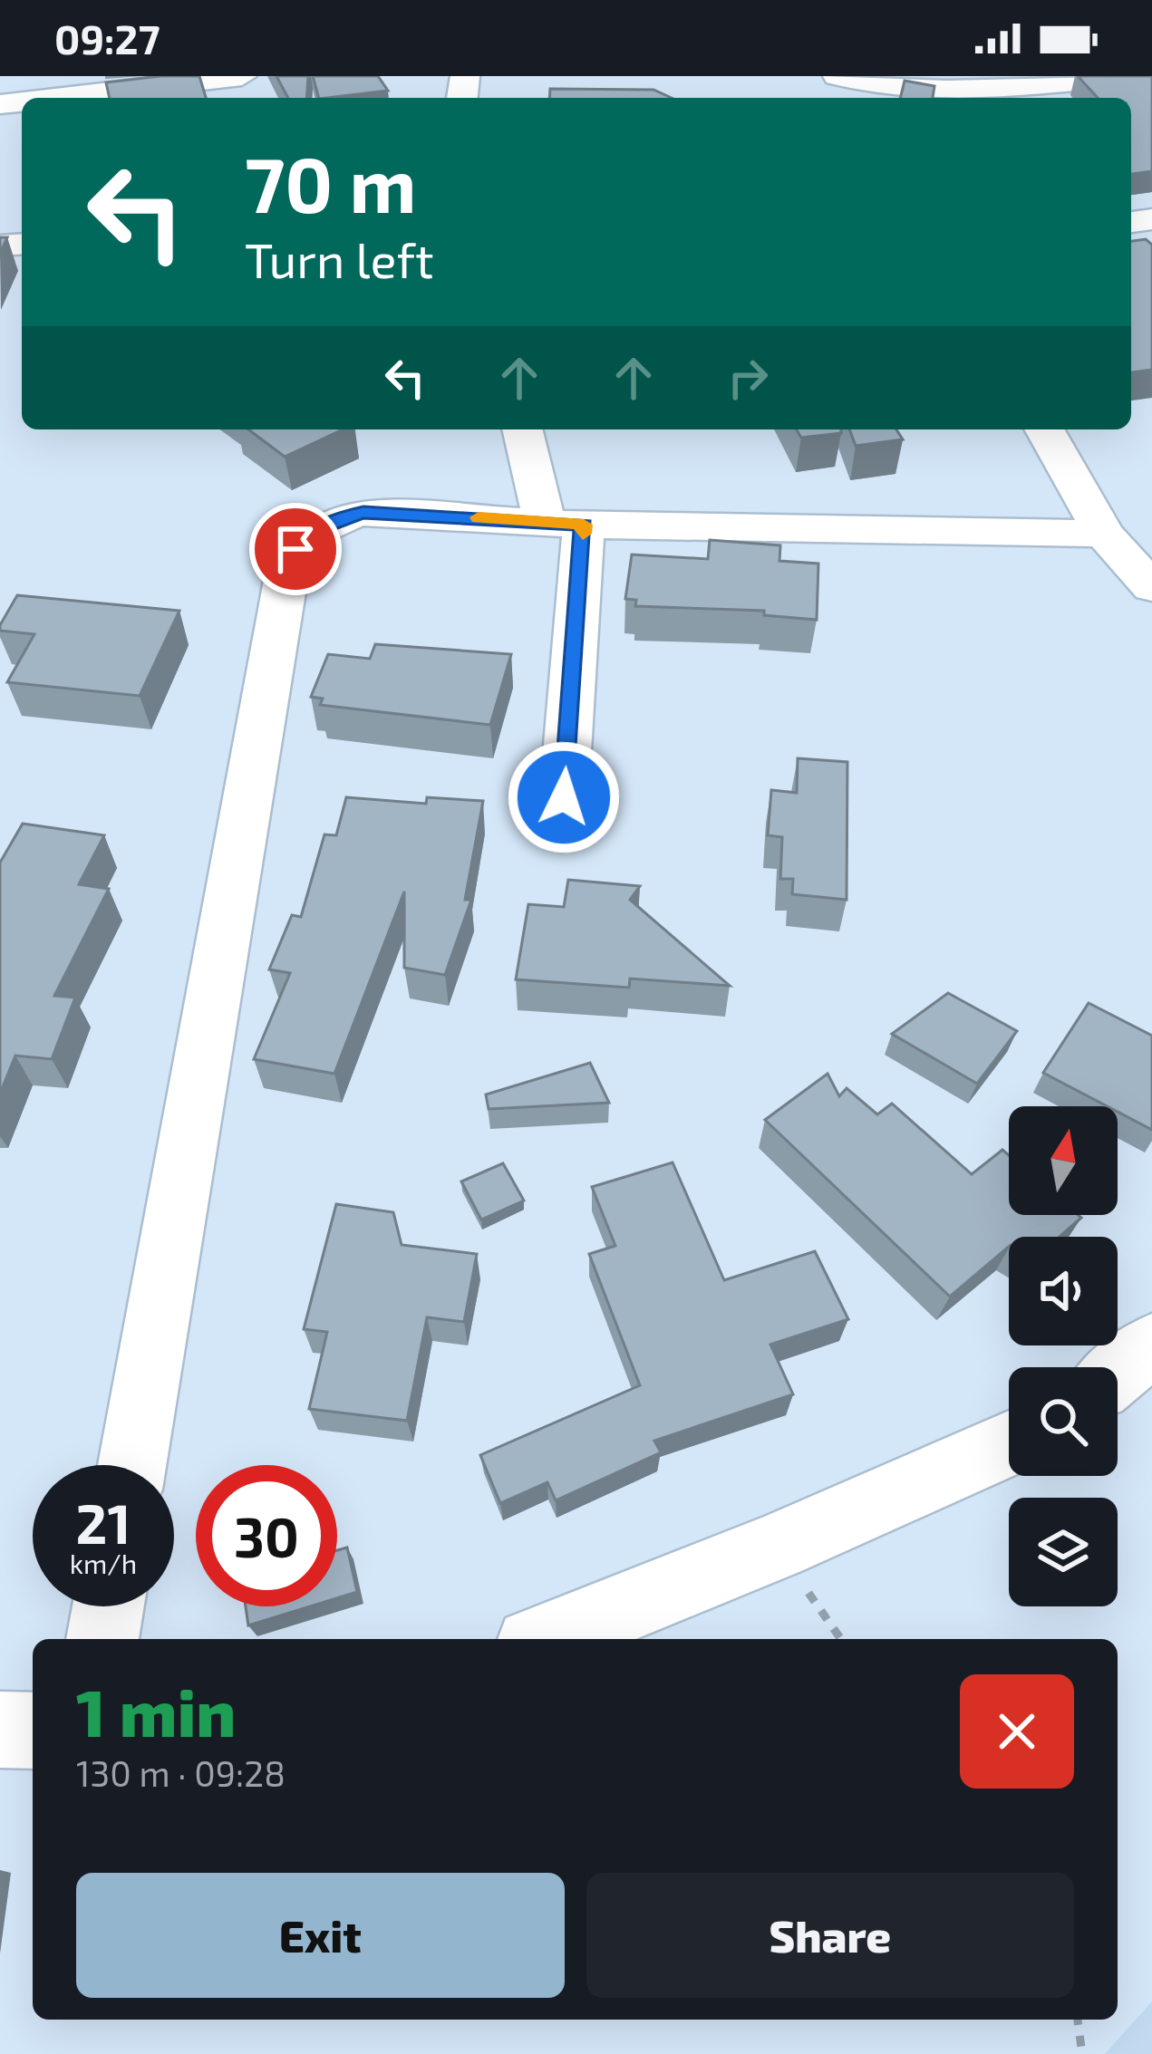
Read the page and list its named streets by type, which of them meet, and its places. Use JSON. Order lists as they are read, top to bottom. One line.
{"north":"top","page":{"status":"09:27","turn":["70 m","Turn left"],"speed":"21 km/h","limit":"30","heading":["1 min","130 m · 09:28"],"buttons":["Exit","Share"]}}
